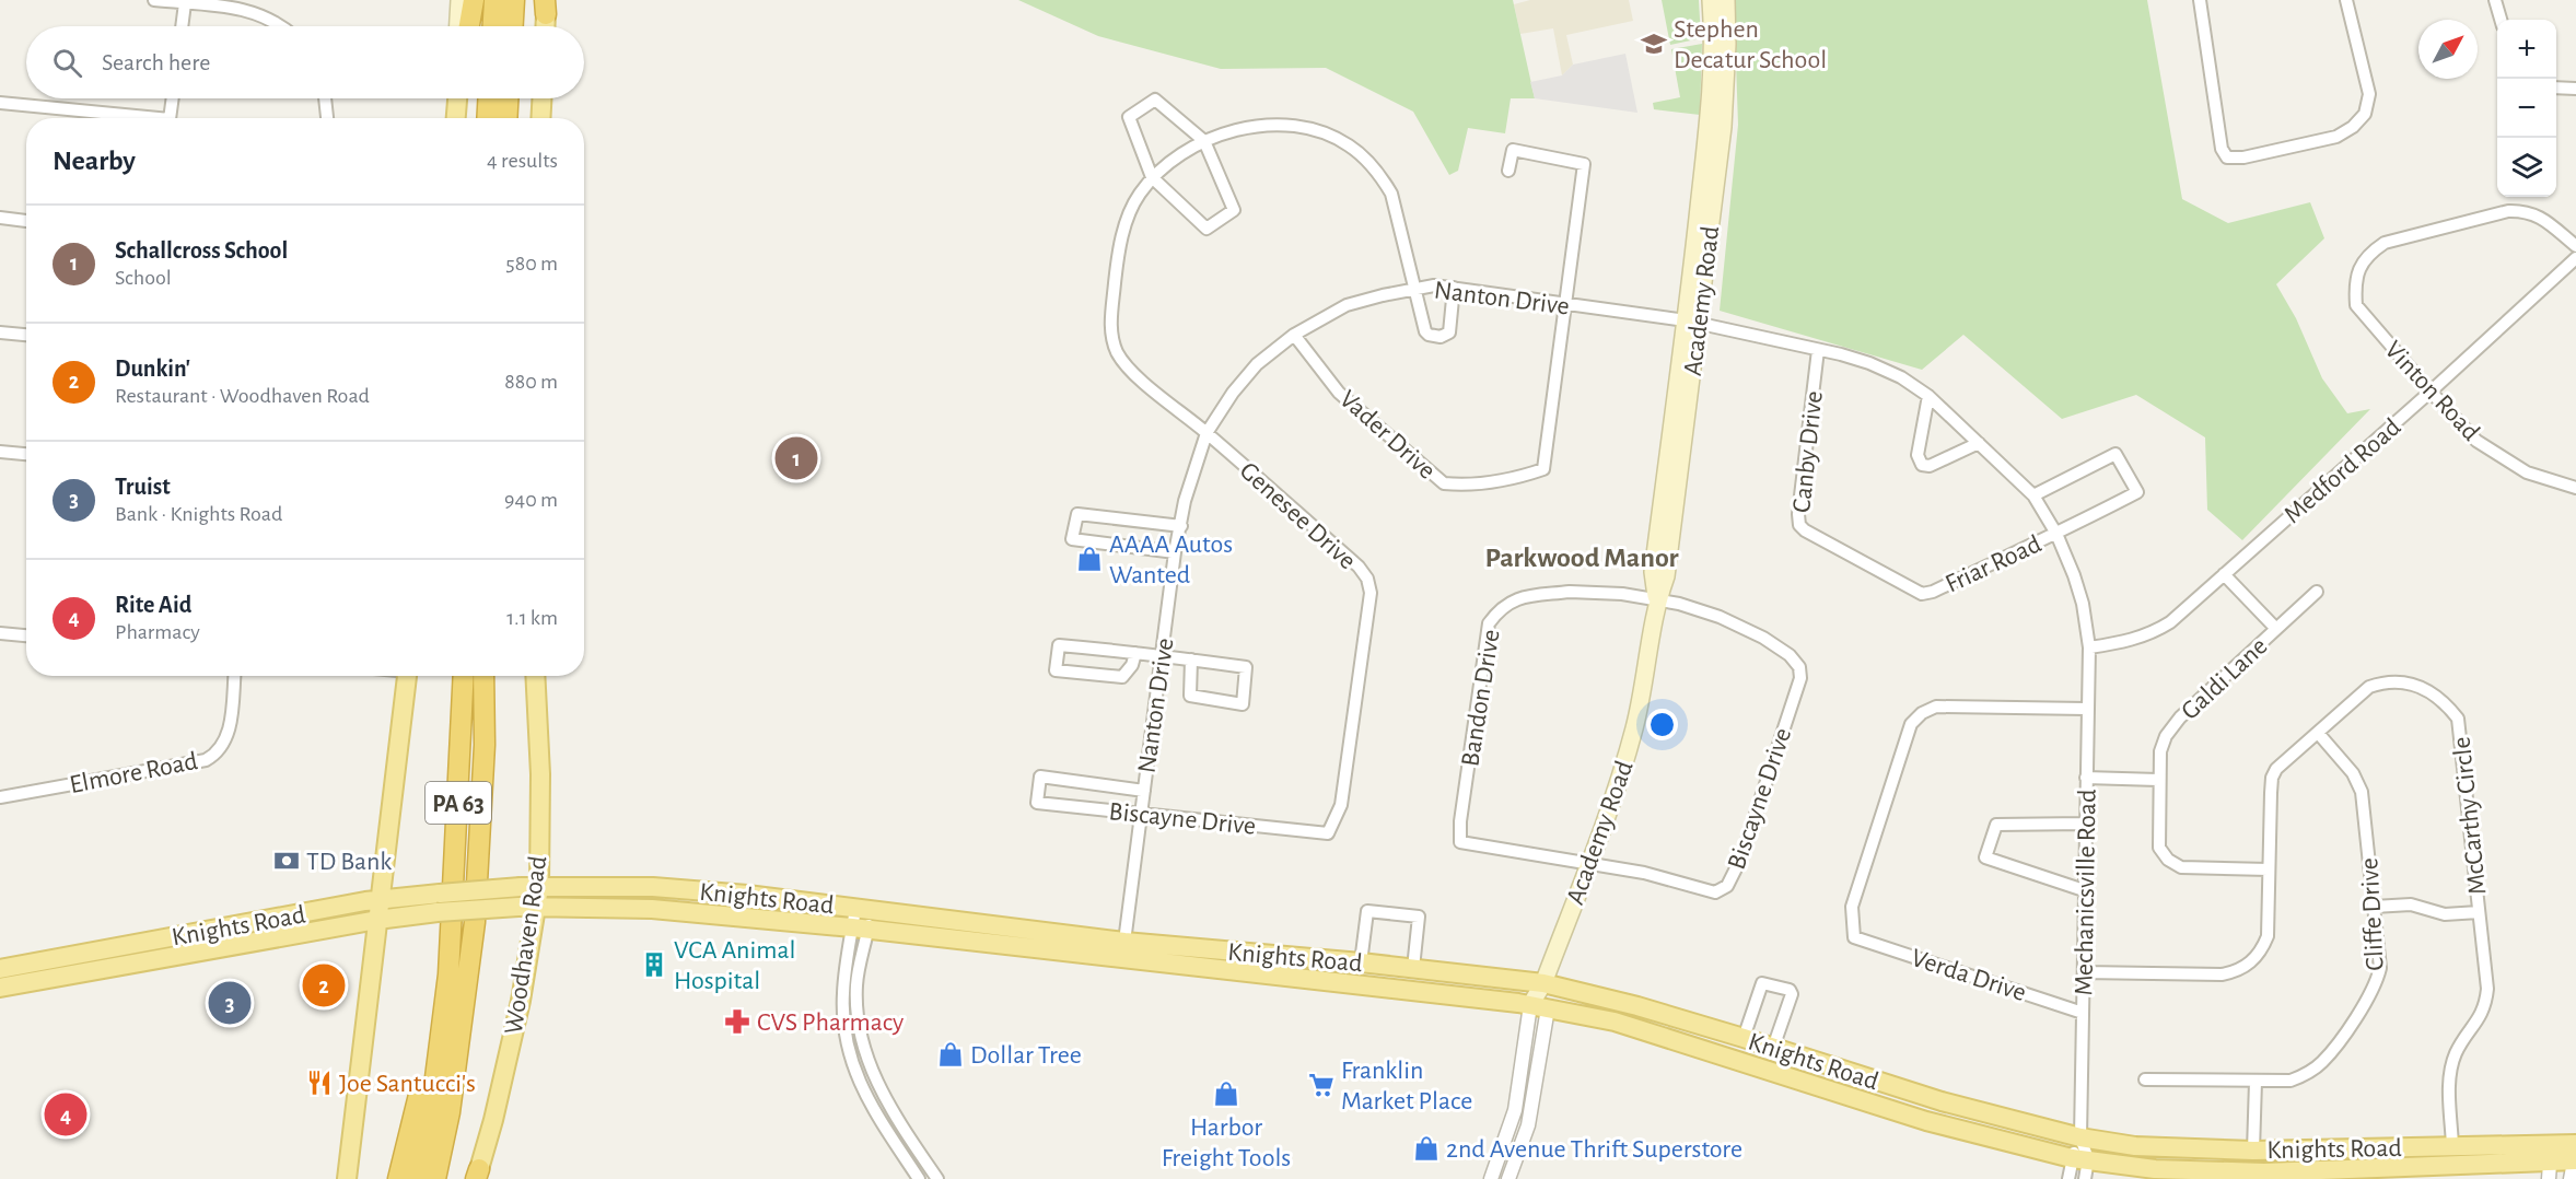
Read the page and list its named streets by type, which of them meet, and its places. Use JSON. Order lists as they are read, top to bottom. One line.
{"streets":{"highway":["PA 63","Woodhaven Road"],"main road":["Academy Road","Knights Road"],"street":["Nanton Drive","Vinton Road","Vader Drive","Canby Drive","Medford Road","Genesee Drive","Friar Road","Galdi Lane","Bandon Drive","Elmore Road","Biscayne Drive","McCarthy Circle","Mechanicsville Road","Cliffe Drive","Verda Drive"]},"crossings":[["Nanton Drive","Academy Road"],["Nanton Drive","Vader Drive"],["Nanton Drive","Canby Drive"],["Nanton Drive","Medford Road"],["Nanton Drive","Genesee Drive"],["Nanton Drive","Friar Road"],["Nanton Drive","Biscayne Drive"],["Nanton Drive","Mechanicsville Road"],["Nanton Drive","Knights Road"],["Academy Road","Bandon Drive"],["Academy Road","Biscayne Drive"],["Academy Road","Knights Road"],["Vinton Road","Medford Road"],["Canby Drive","Friar Road"],["Medford Road","Mechanicsville Road"],["Genesee Drive","Biscayne Drive"],["Galdi Lane","McCarthy Circle"],["Bandon Drive","Biscayne Drive"],["McCarthy Circle","Mechanicsville Road"],["McCarthy Circle","Knights Road"],["McCarthy Circle","Cliffe Drive"],["Mechanicsville Road","Knights Road"],["Mechanicsville Road","Verda Drive"],["Knights Road","Woodhaven Road"]],"districts":["Parkwood Manor"],"places":{"school or university":["Stephen Decatur School"],"shop":["AAAA Autos Wanted","Dollar Tree","Harbor Freight Tools","2nd Avenue Thrift Superstore"],"bank":["TD Bank"],"building":["VCA Animal Hospital"],"pharmacy":["CVS Pharmacy"],"restaurant":["Joe Santucci's"],"supermarket":["Franklin Market Place"]},"north":"top right","page":{"map_buttons":["+","−"],"search":"Search here","heading":["Nearby","4 results"],"list":[{"mark":"1","name":"Schallcross School","note":"School","value":"580 m"},{"mark":"2","name":"Dunkin'","note":"Restaurant · Woodhaven Road","value":"880 m"},{"mark":"3","name":"Truist","note":"Bank · Knights Road","value":"940 m"},{"mark":"4","name":"Rite Aid","note":"Pharmacy","value":"1.1 km"}],"pins":["1","2","3","4"]}}
